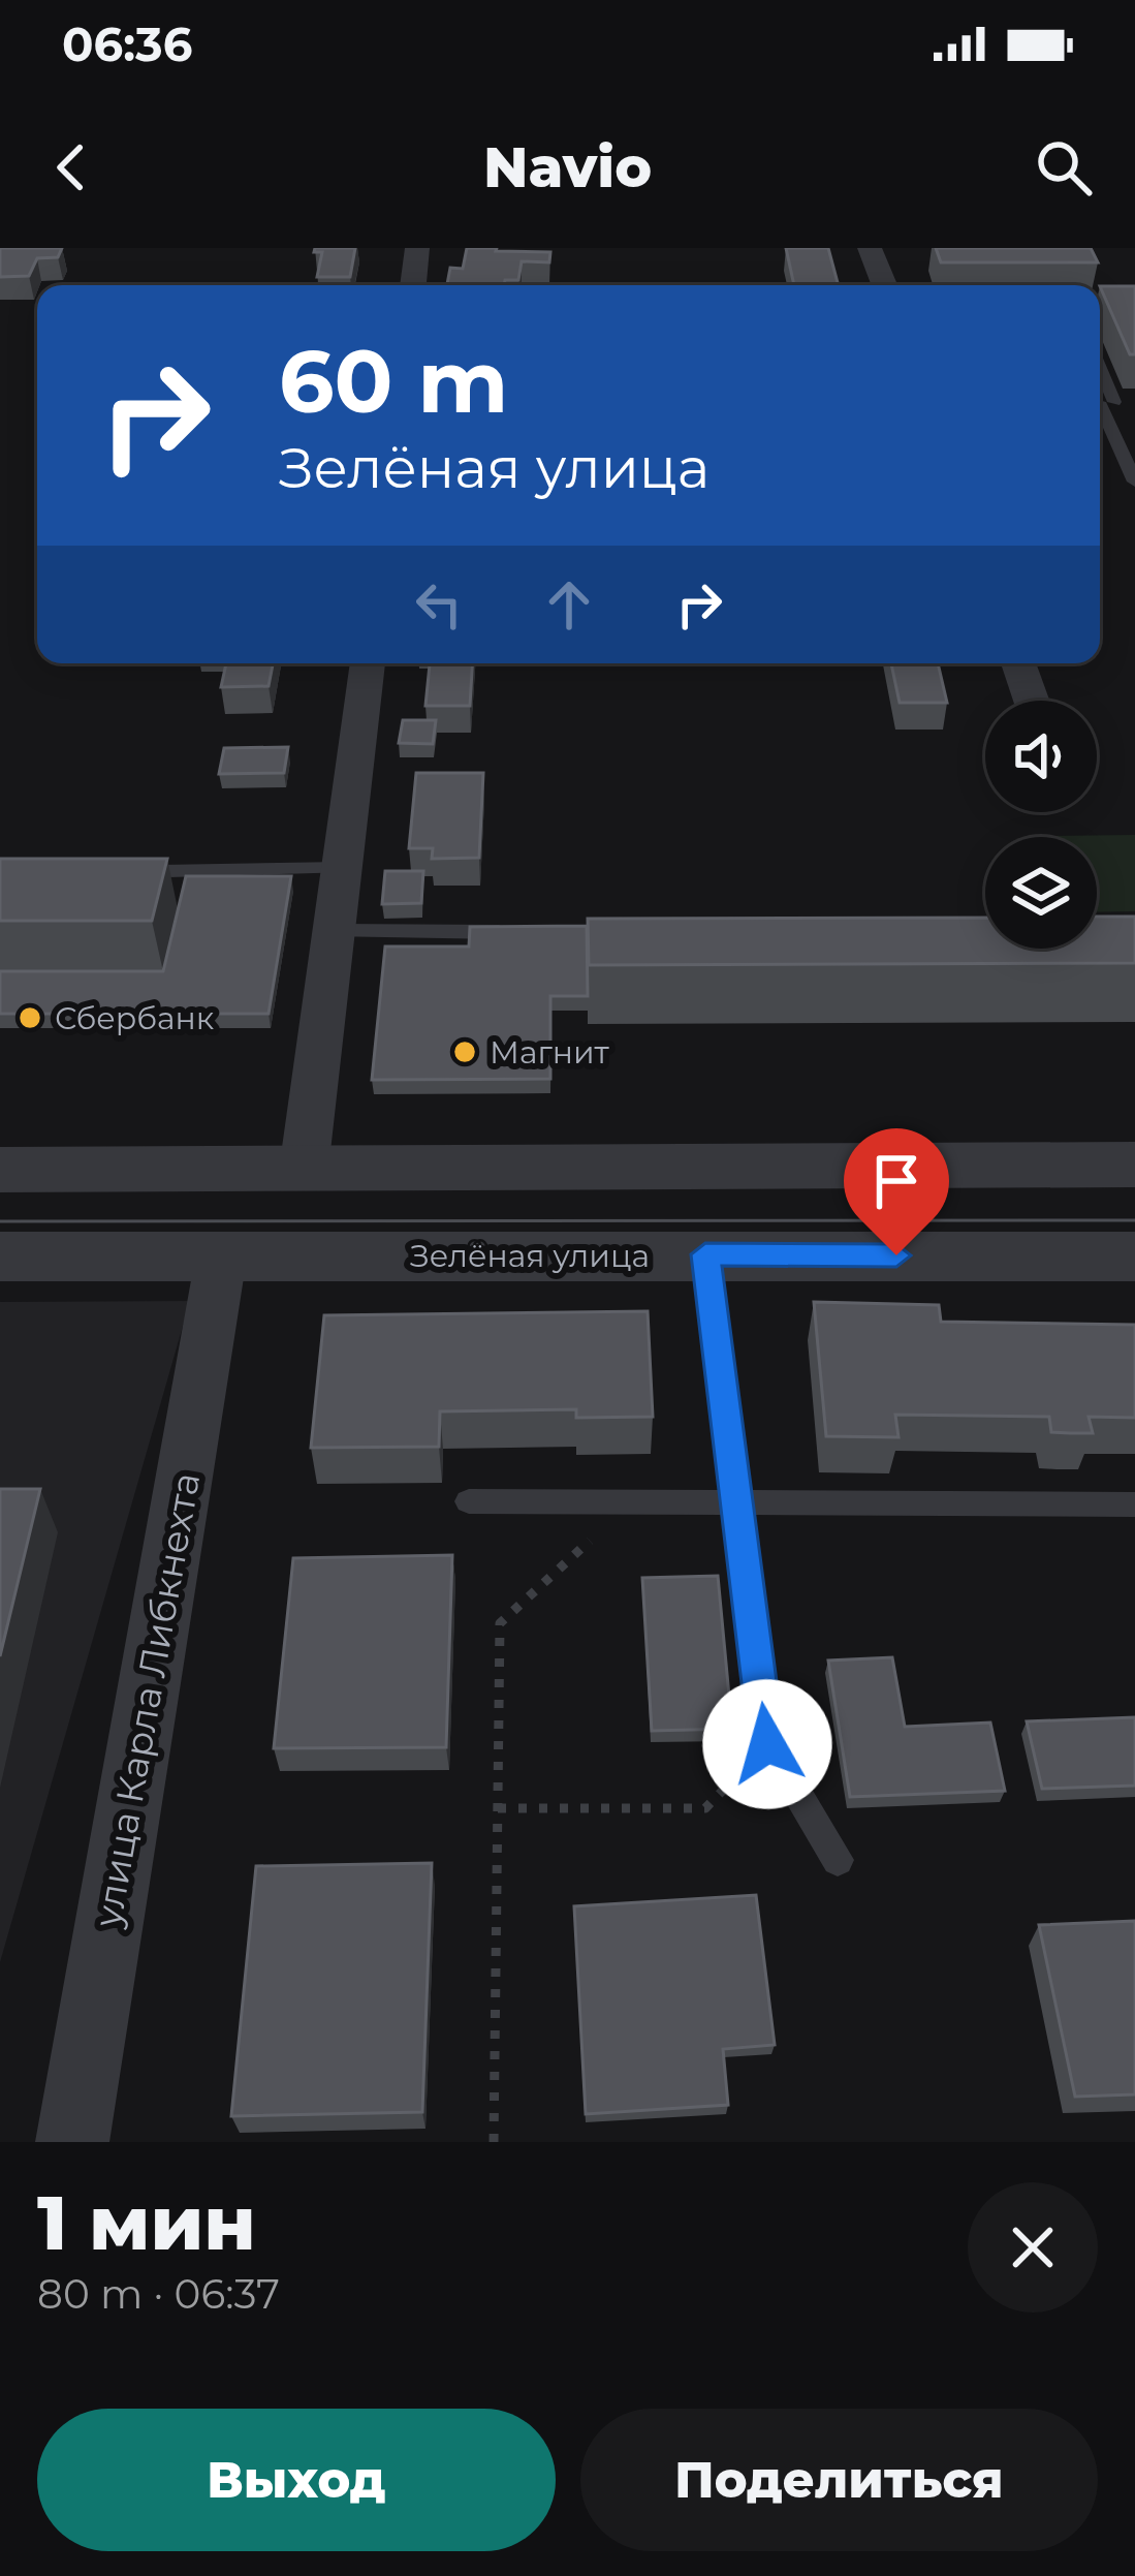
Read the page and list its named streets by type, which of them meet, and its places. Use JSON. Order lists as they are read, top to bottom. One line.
{"streets":{"street":["Зелёная улица","улица Карла Либкнехта"]},"crossings":[["Зелёная улица","улица Карла Либкнехта"]],"places":["Сбербанк","Магнит"],"page":{"status":"06:36","header":"Navio","turn":["60 m","Зелёная улица"],"heading":["1 мин","80 m · 06:37"],"buttons":["Выход","Поделиться"]}}
